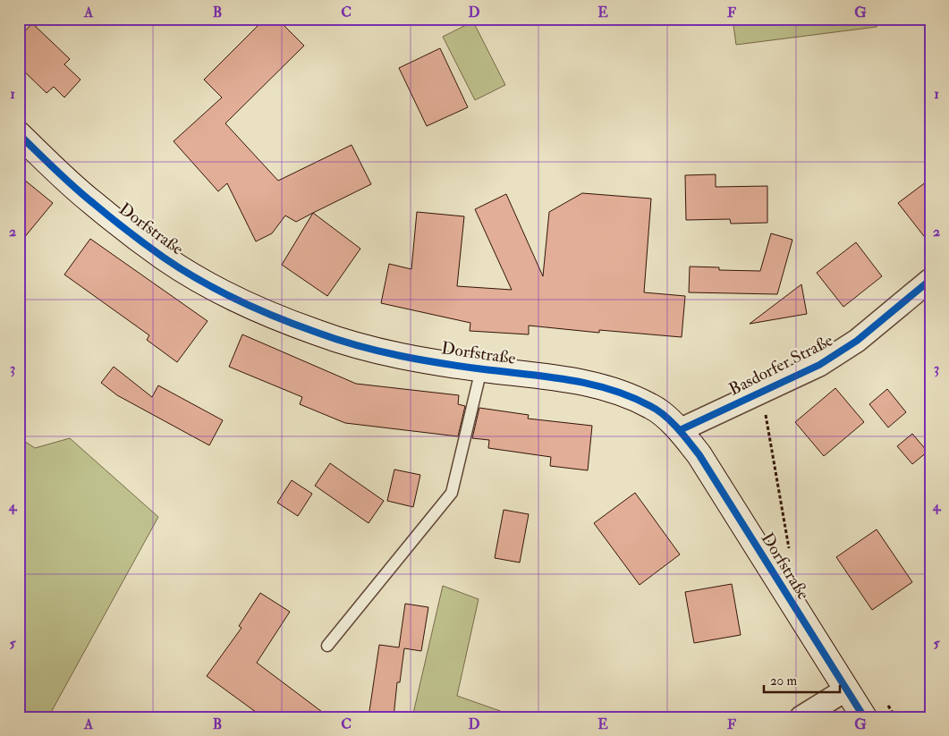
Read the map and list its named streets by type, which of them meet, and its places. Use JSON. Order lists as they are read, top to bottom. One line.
{"streets":{"street":["Dorfstraße","Basdorfer Straße"]},"crossings":[["Dorfstraße","Basdorfer Straße"]],"scale_bar":"20 m","grid":{"columns":["A","B","C","D","E","F","G"],"rows":["1","2","3","4","5"]}}
